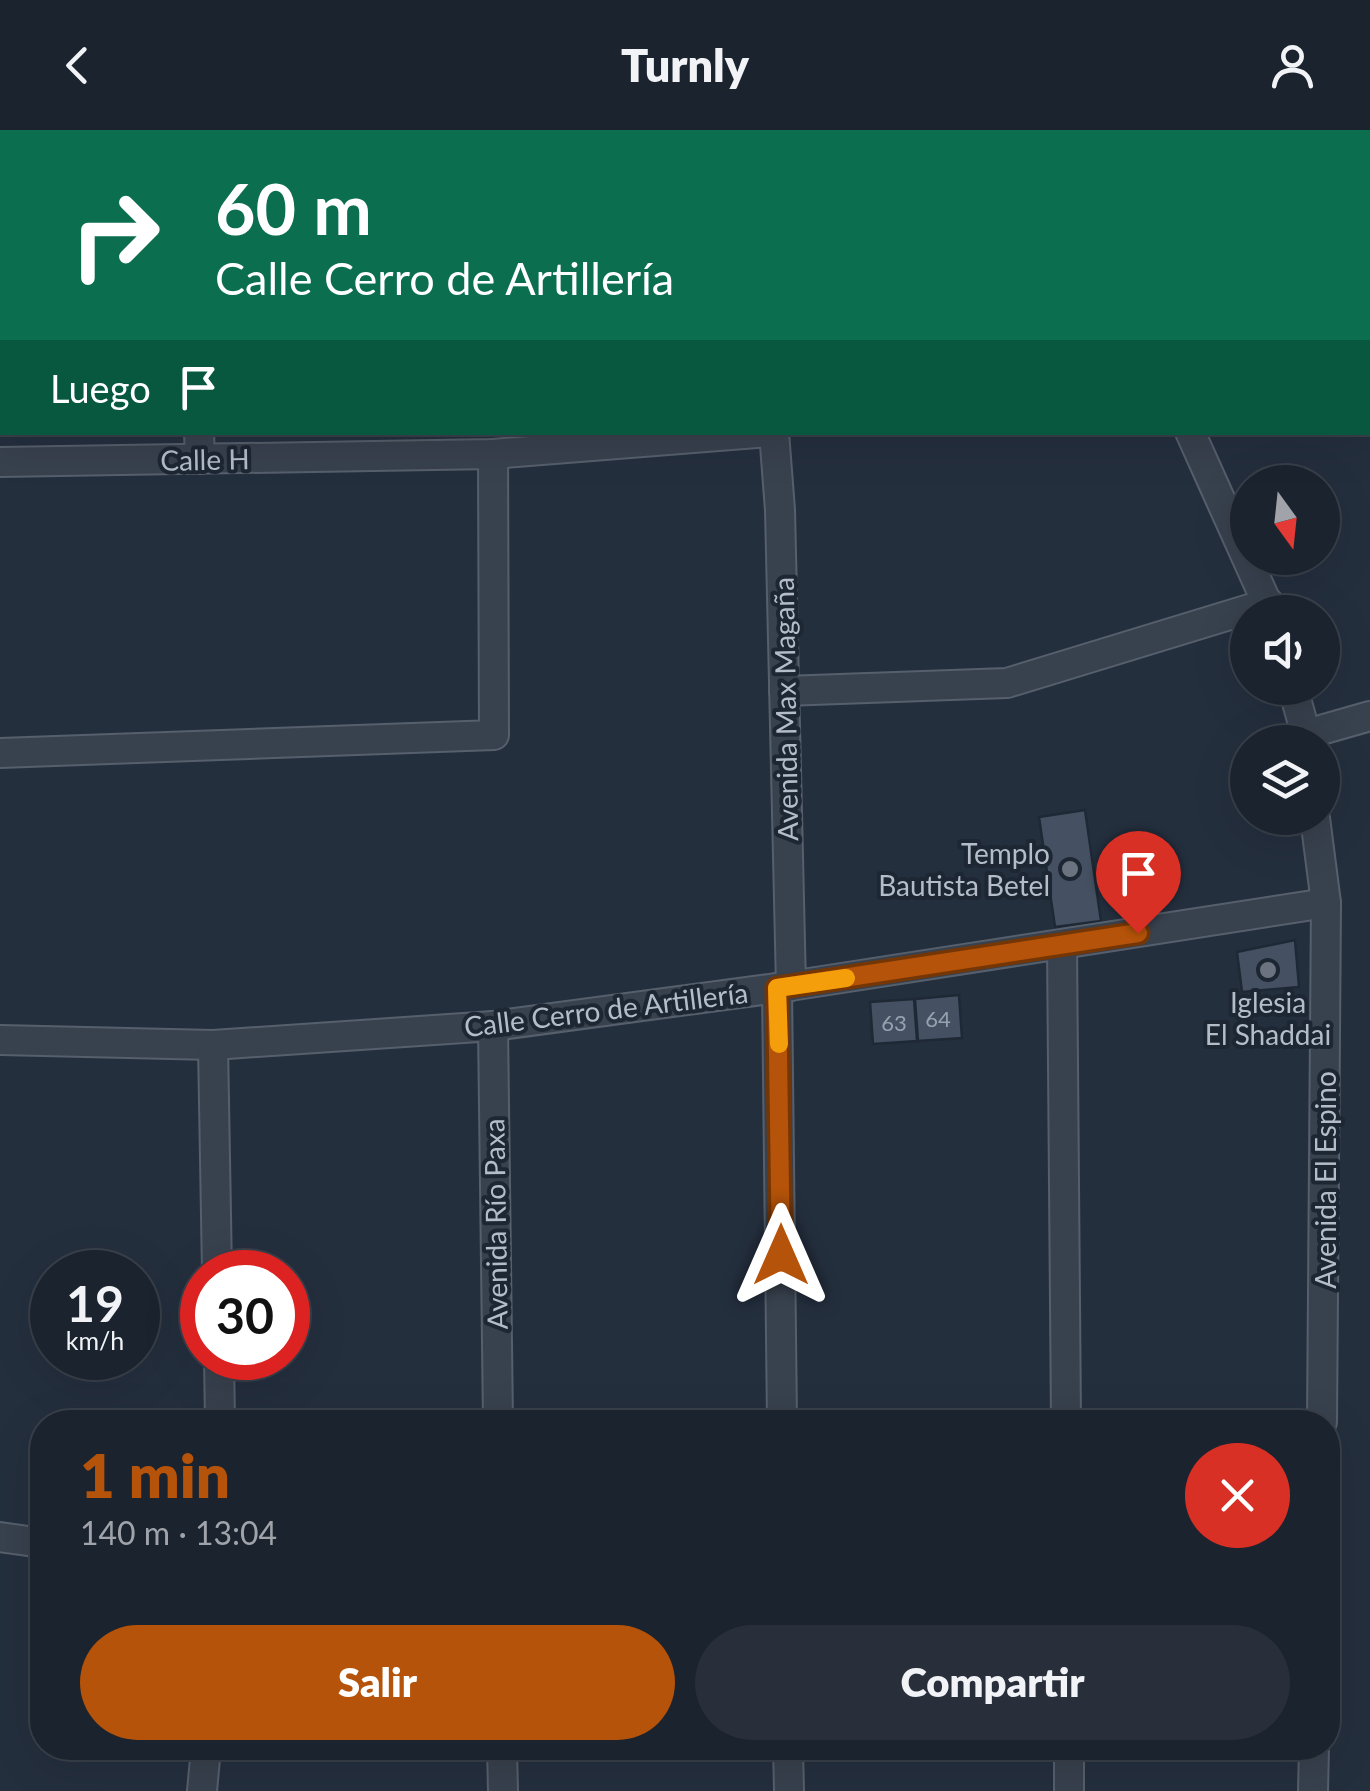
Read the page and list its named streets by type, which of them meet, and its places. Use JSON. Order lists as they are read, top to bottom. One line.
{"streets":{"street":["Calle H","Avenida Max Magaña","Calle Cerro de Artillería","Avenida El Espino","Avenida Río Paxa"]},"crossings":[["Avenida Max Magaña","Calle Cerro de Artillería"],["Calle Cerro de Artillería","Avenida El Espino"],["Calle Cerro de Artillería","Avenida Río Paxa"]],"places":["Templo Bautista Betel","Iglesia El Shaddai"],"house_numbers":["64","63"],"north":"bottom","page":{"header":"Turnly","turn":["60 m","Calle Cerro de Artillería"],"then":"Luego","speed":"19 km/h","limit":"30","heading":["1 min","140 m · 13:04"],"buttons":["Salir","Compartir"]}}
